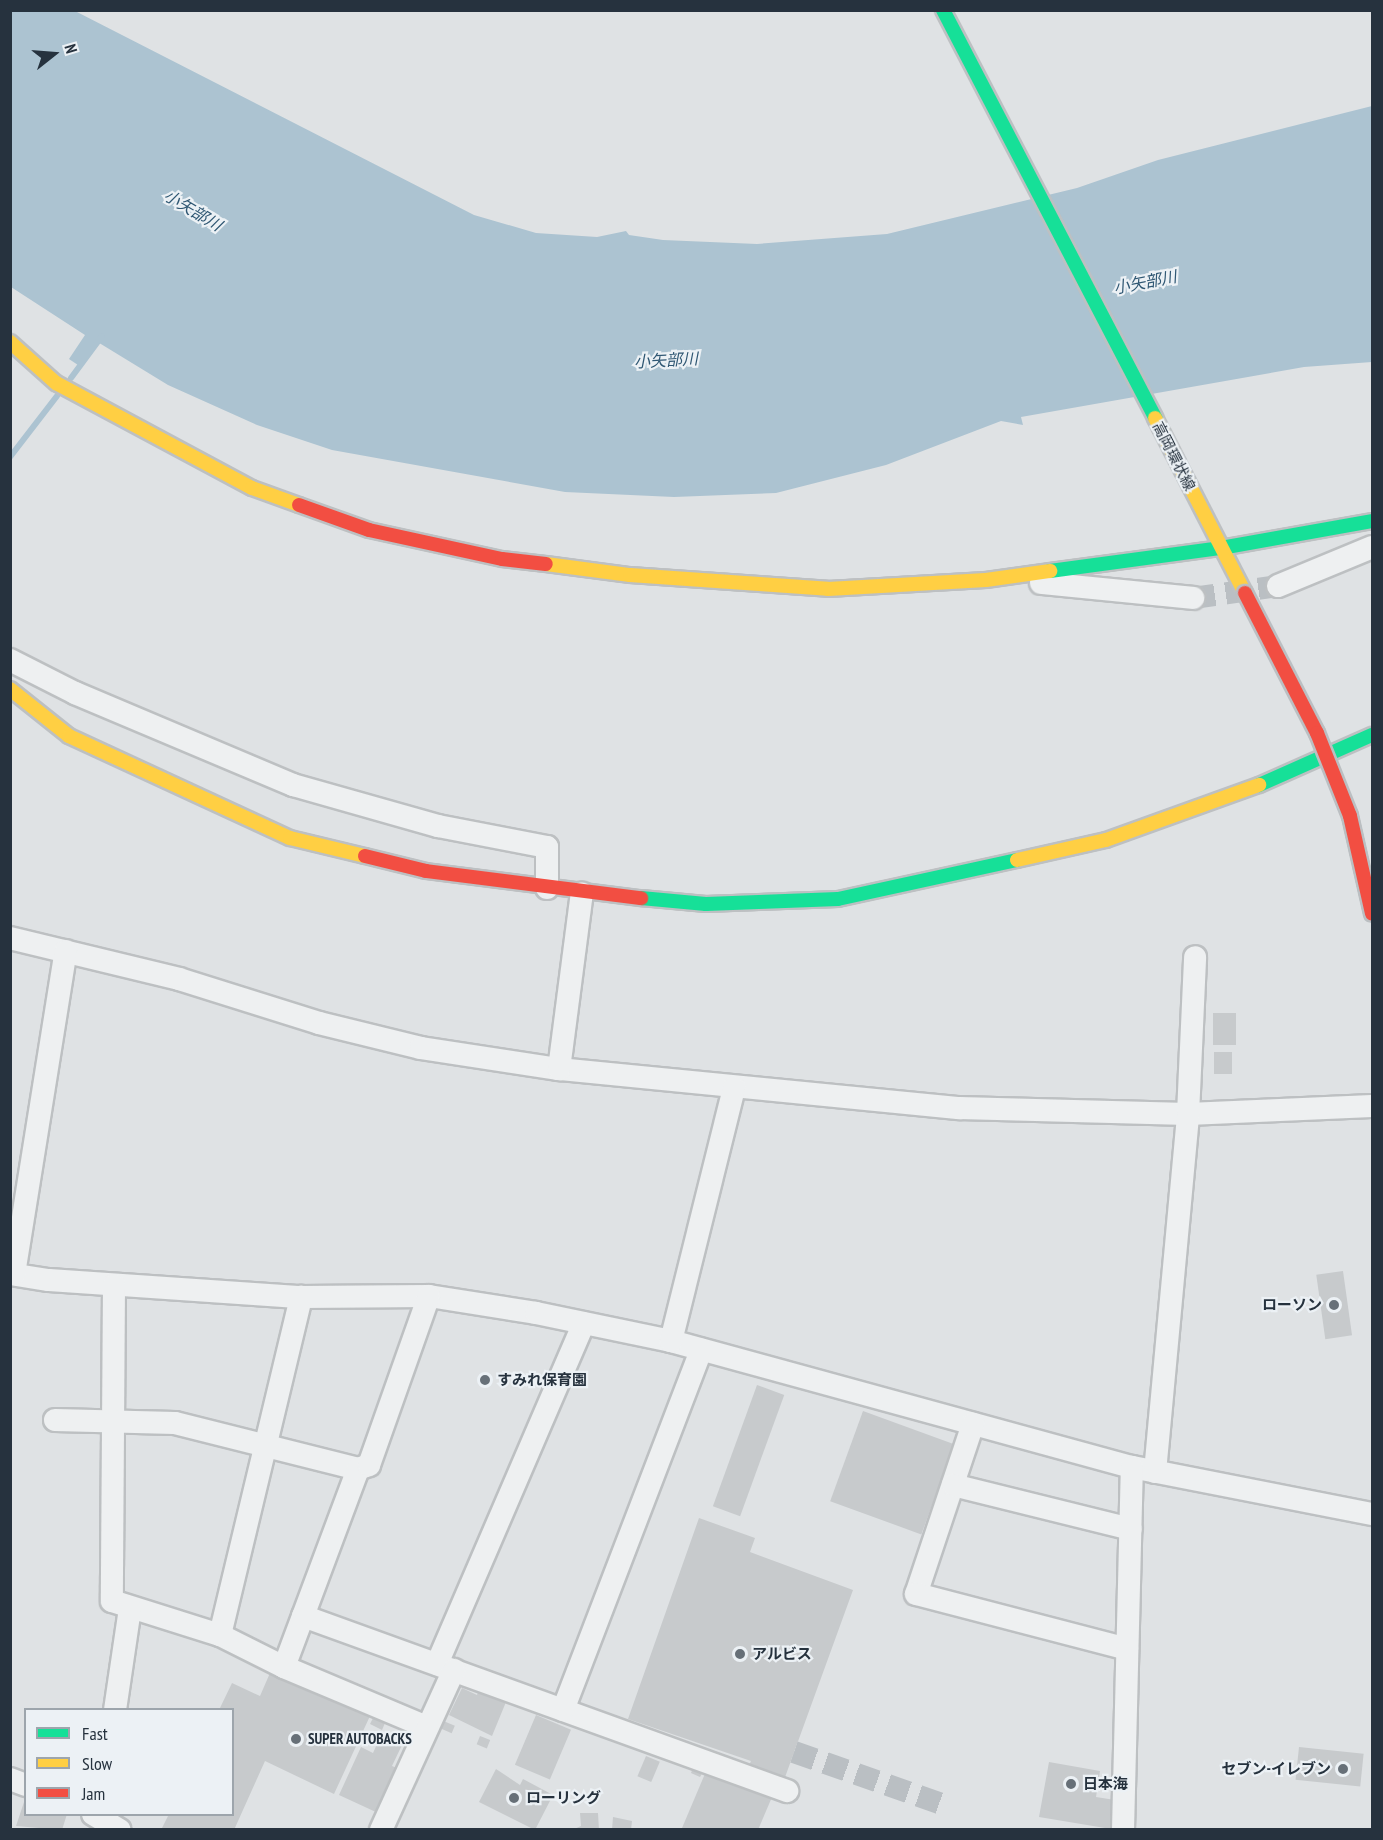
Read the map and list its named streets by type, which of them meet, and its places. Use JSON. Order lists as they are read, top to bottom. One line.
{"streets":{"street":["高岡環状線"]},"water":["小矢部川"],"places":["ローソン","すみれ保育園","アルビス","SUPER AUTOBACKS","セブン-イレブン","日本海","ローリング"],"legend":["Fast","Slow","Jam"],"north":"right"}
